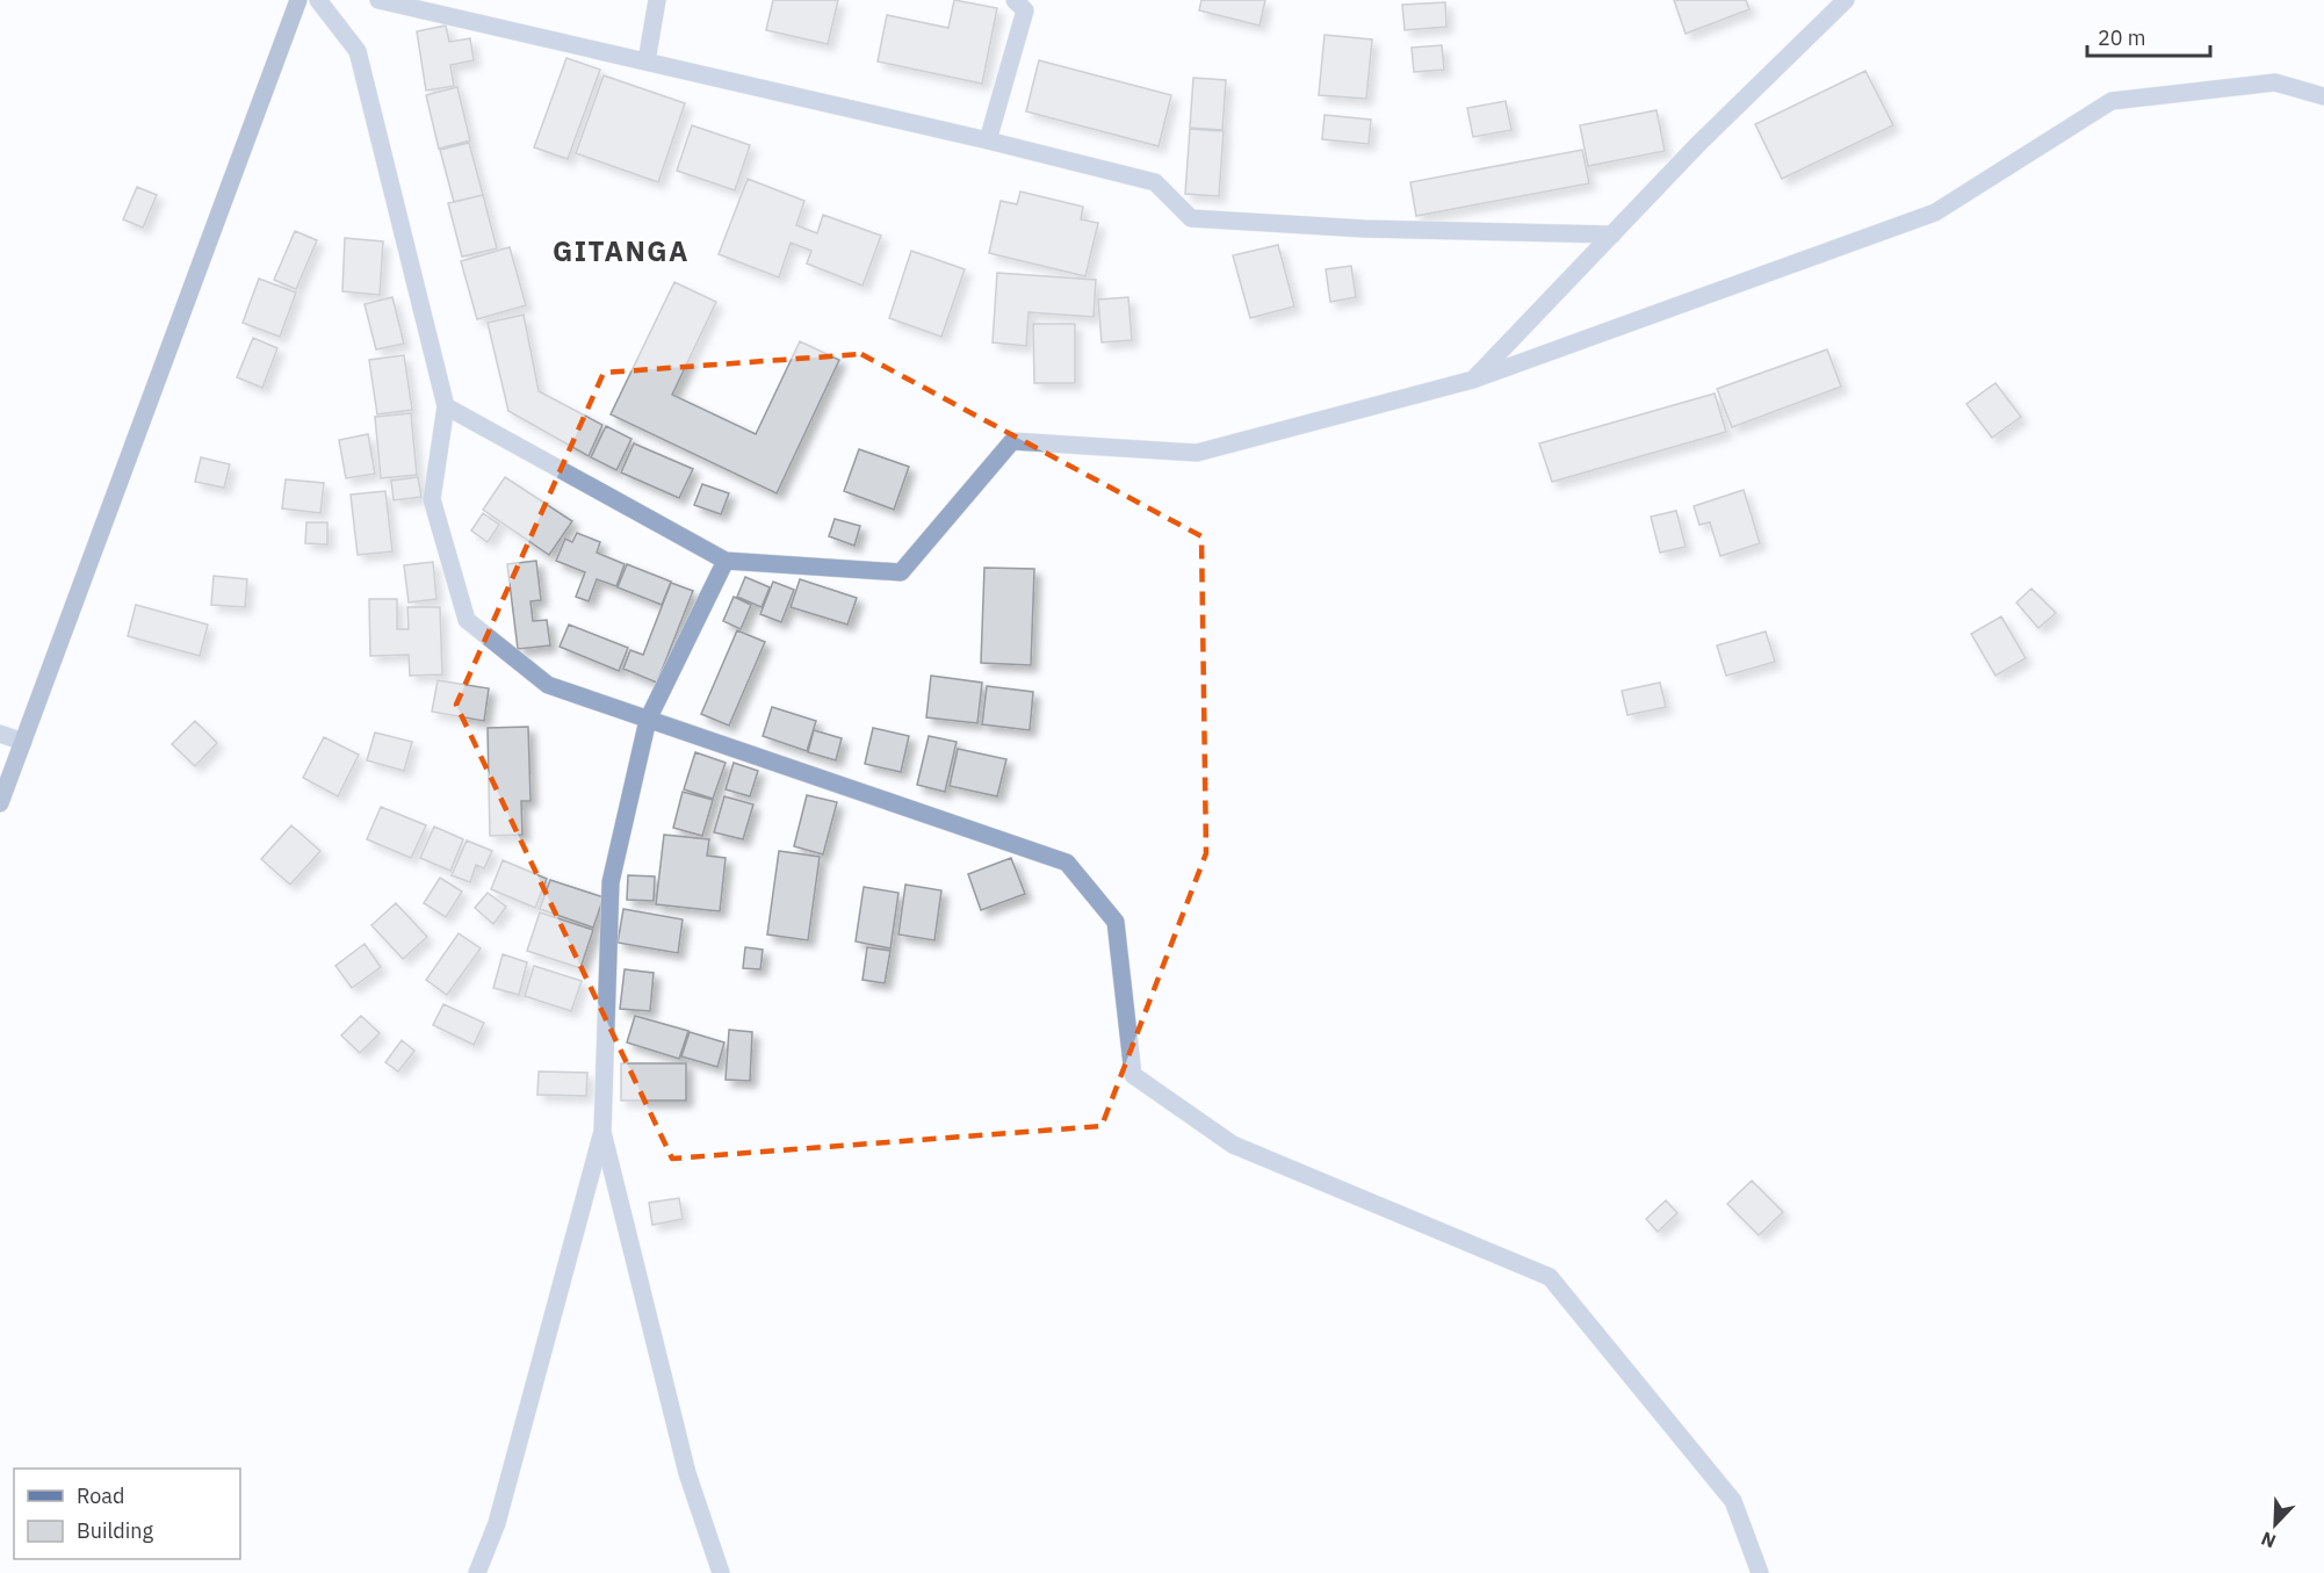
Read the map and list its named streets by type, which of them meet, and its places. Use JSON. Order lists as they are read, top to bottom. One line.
{"districts":["GITANGA"],"legend":["Road","Building"],"scale_bar":"20 m","north":"bottom left"}
